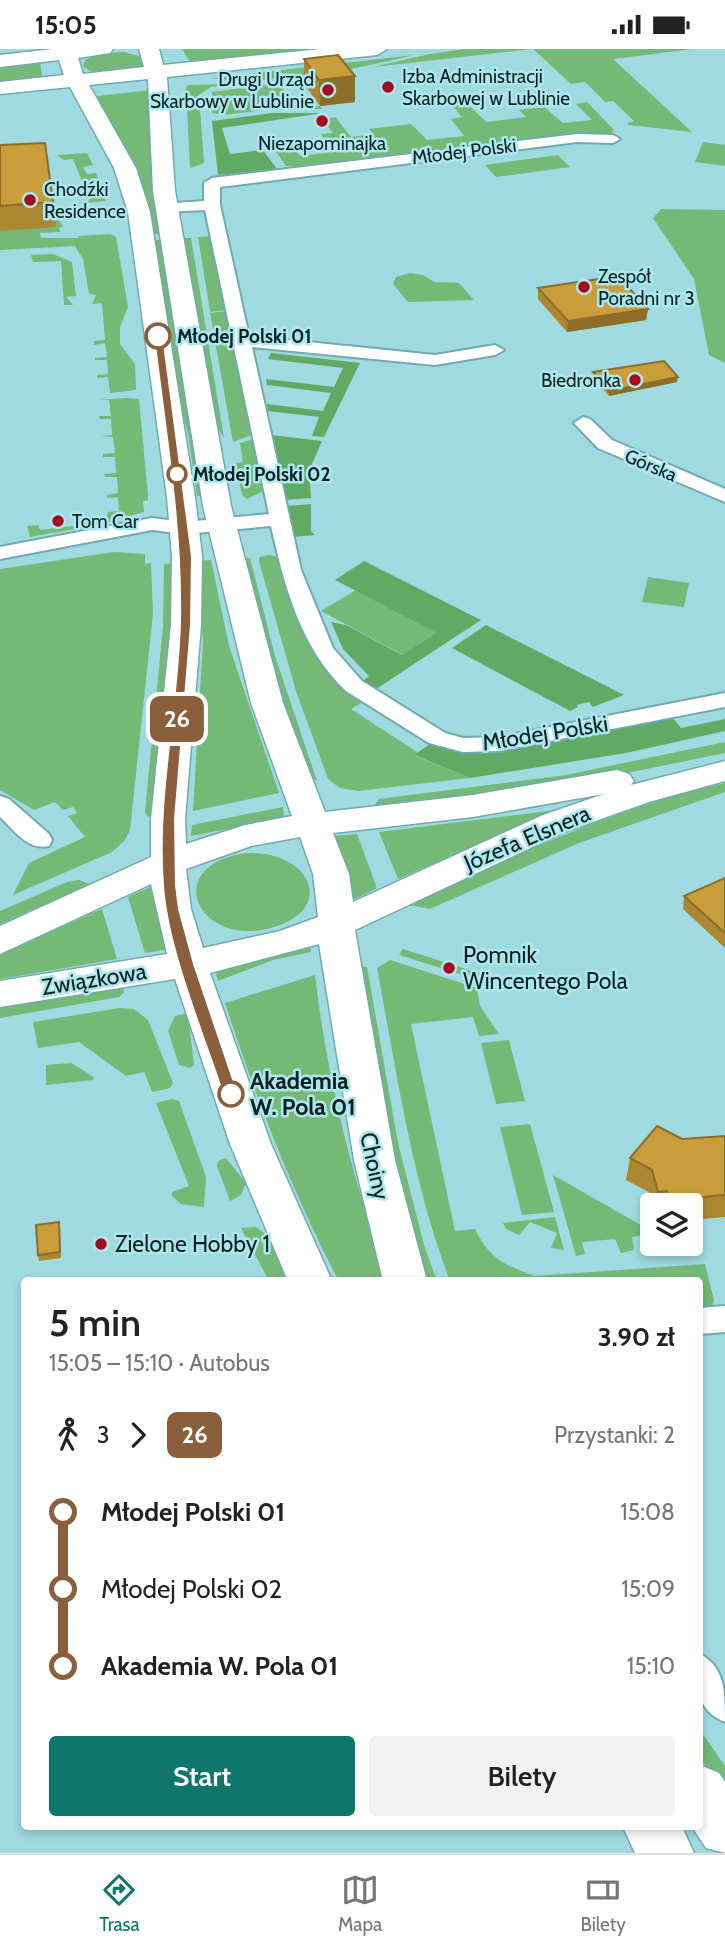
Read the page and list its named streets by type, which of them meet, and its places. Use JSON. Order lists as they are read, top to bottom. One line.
{"streets":{"street":["Młodej Polski","Górska","Józefa Elsnera","Związkowa","Choiny"]},"crossings":[["Józefa Elsnera","Związkowa"],["Józefa Elsnera","Choiny"]],"places":["Izba Administracji Skarbowej w Lublinie","Drugi Urząd Skarbowy w Lublinie","Niezapominajka","Chodźki Residence","Zespół Poradni nr 3","Młodej Polski 01","Biedronka","Młodej Polski 02","Tom Car","Pomnik Wincentego Pola","Akademia W. Pola 01","Zielone Hobby 1"],"lines":["bus line 26"],"page":{"status":"15:05","on_map":"26","heading":["5 min","15:05 – 15:10 · Autobus","3.90 zł"],"legs":["3","26","Przystanki: 2"],"list":[{"name":"Młodej Polski 01","value":"15:08"},{"name":"Młodej Polski 02","value":"15:09"},{"name":"Akademia W. Pola 01","value":"15:10"}],"buttons":["Start","Bilety"],"tabs":["Trasa","Mapa","Bilety"]}}
